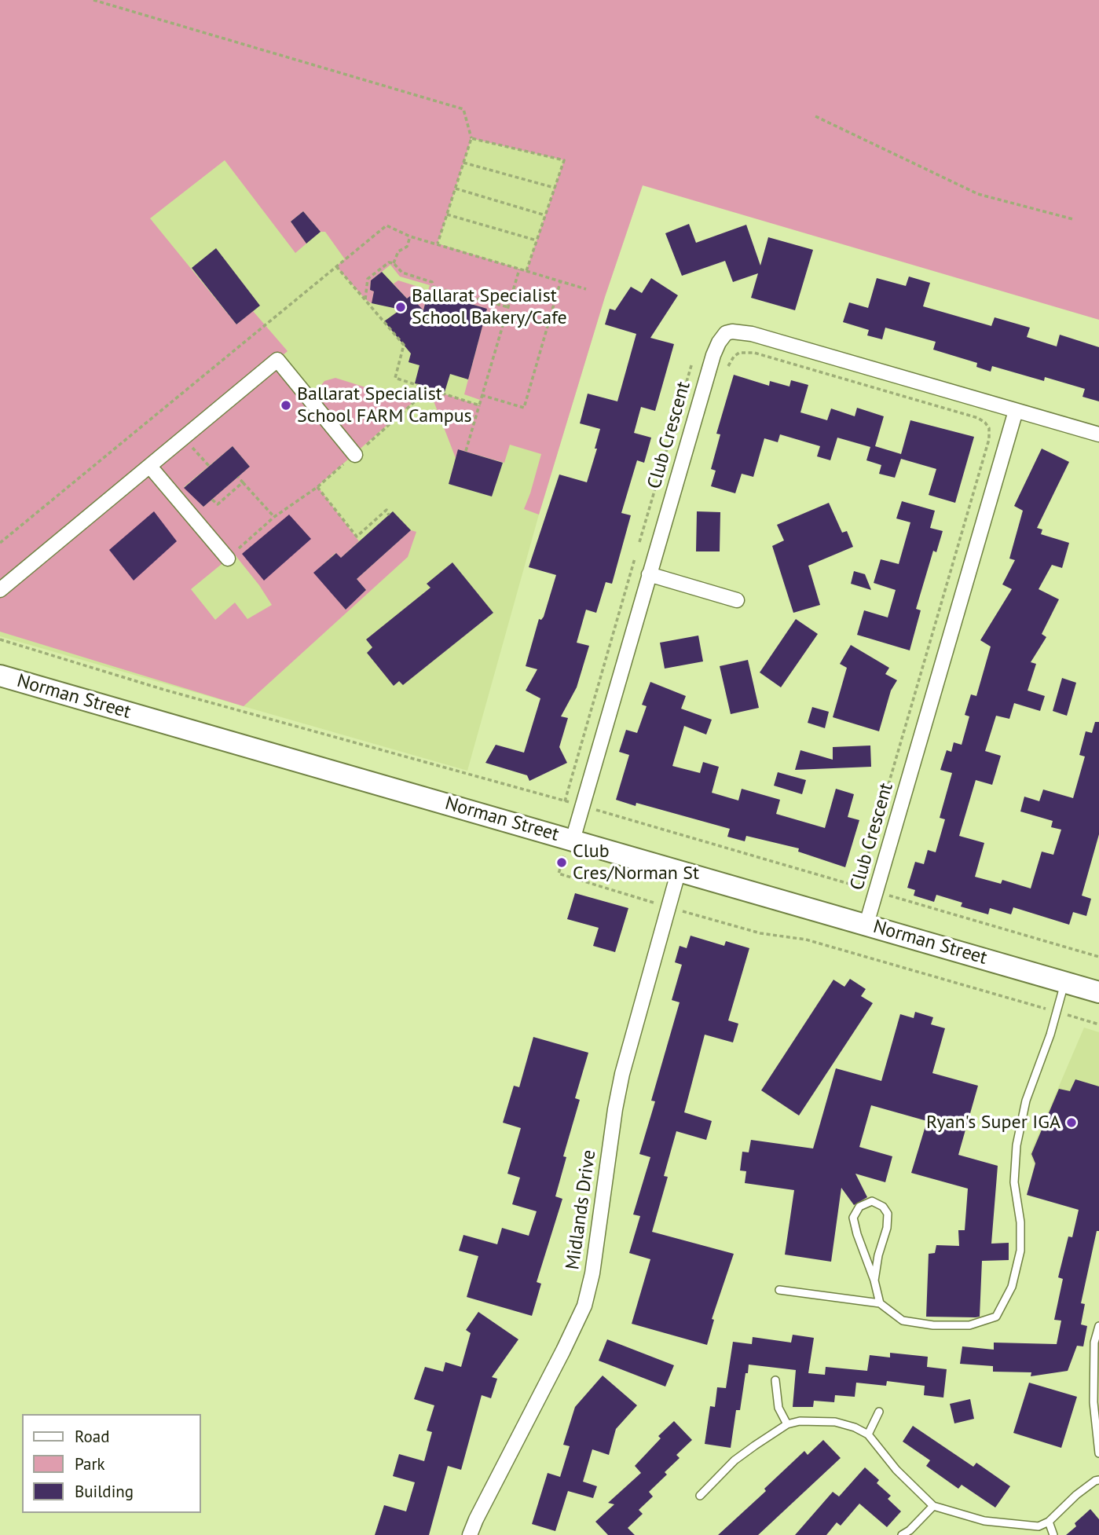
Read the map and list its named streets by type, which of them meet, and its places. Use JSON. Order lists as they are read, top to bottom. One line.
{"streets":{"main road":["Norman Street"],"street":["Club Crescent","Midlands Drive"]},"crossings":[["Club Crescent","Norman Street"],["Norman Street","Midlands Drive"]],"places":["Ballarat Specialist School Bakery/Cafe","Ballarat Specialist School FARM Campus","Club Cres/Norman St","Ryan's Super IGA"],"legend":["Road","Park","Building"]}
